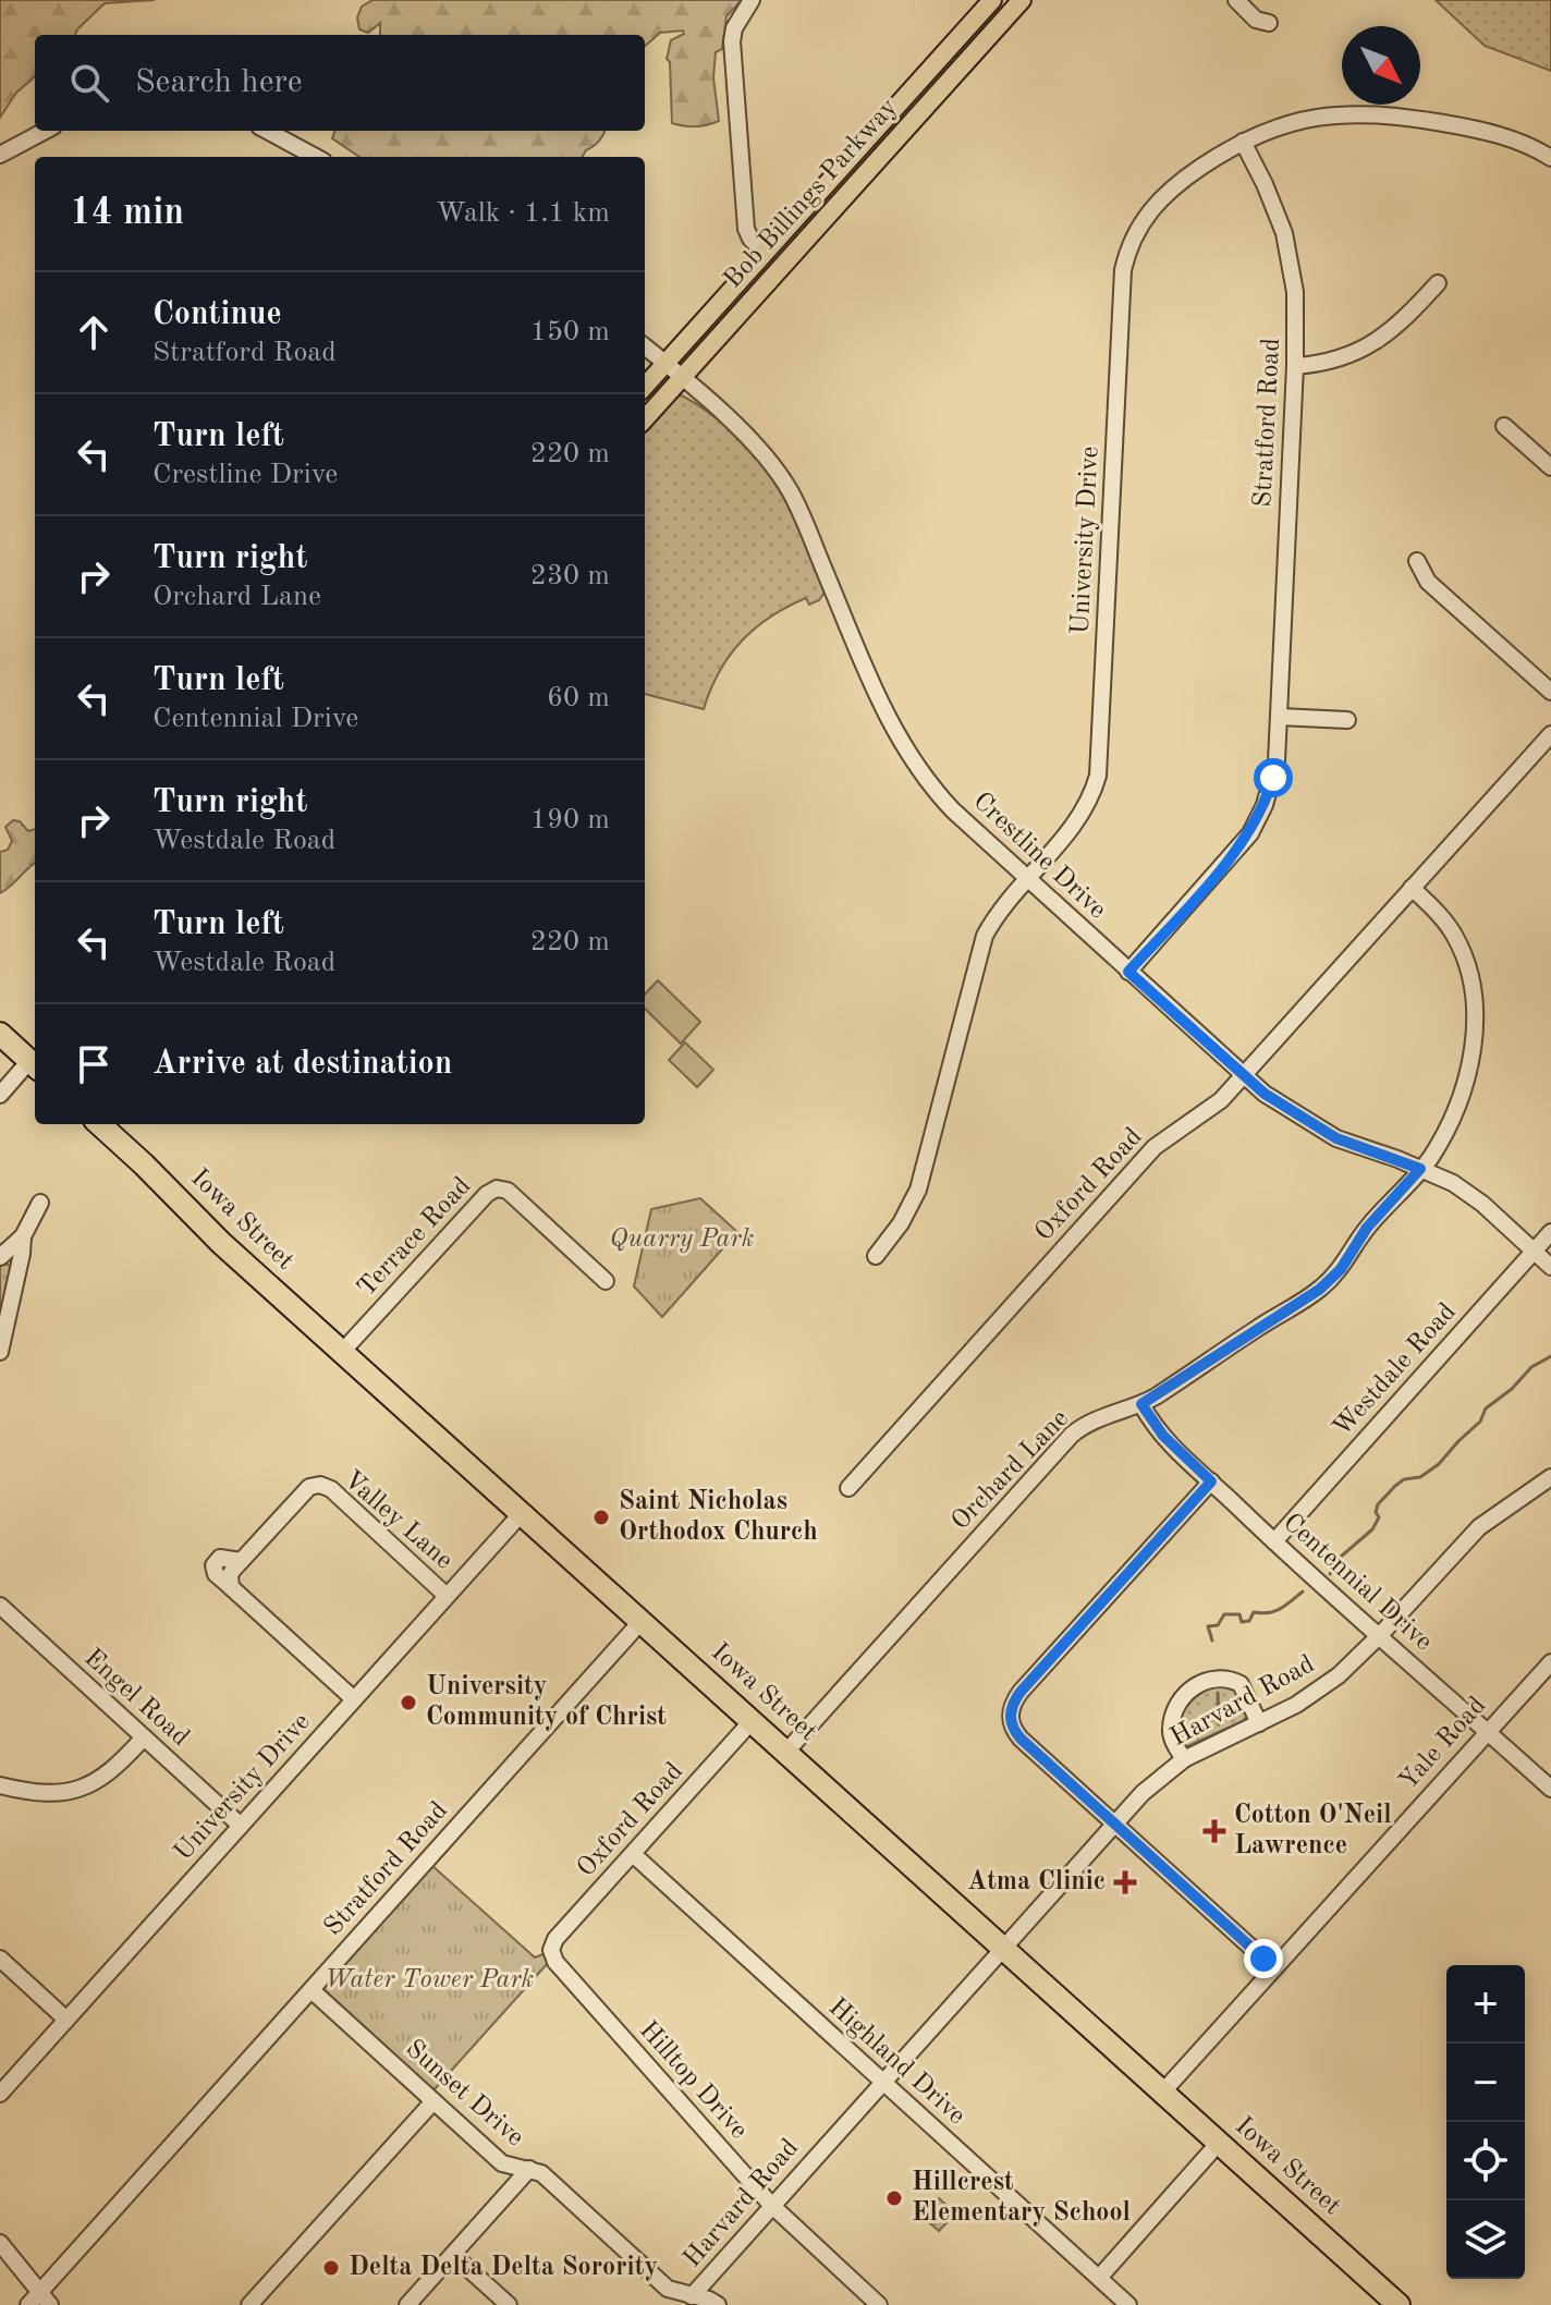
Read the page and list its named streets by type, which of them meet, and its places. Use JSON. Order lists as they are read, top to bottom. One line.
{"streets":{"highway":["Iowa Street"],"main road":["Bob Billings Parkway"],"street":["Stratford Road","University Drive","Crestline Drive","Oxford Road","Terrace Road","Westdale Road","Orchard Lane","Valley Lane","Centennial Drive","Engel Road","Harvard Road","Yale Road","Highland Drive","Hilltop Drive","Sunset Drive"]},"crossings":[["Bob Billings Parkway","Crestline Drive"],["Stratford Road","University Drive"],["Stratford Road","Crestline Drive"],["Stratford Road","Iowa Street"],["Stratford Road","Sunset Drive"],["University Drive","Crestline Drive"],["University Drive","Iowa Street"],["University Drive","Valley Lane"],["University Drive","Engel Road"],["Crestline Drive","Oxford Road"],["Crestline Drive","Westdale Road"],["Crestline Drive","Orchard Lane"],["Oxford Road","Iowa Street"],["Oxford Road","Orchard Lane"],["Oxford Road","Highland Drive"],["Oxford Road","Hilltop Drive"],["Iowa Street","Terrace Road"],["Iowa Street","Orchard Lane"],["Iowa Street","Harvard Road"],["Iowa Street","Yale Road"],["Westdale Road","Centennial Drive"],["Orchard Lane","Centennial Drive"],["Centennial Drive","Harvard Road"],["Centennial Drive","Yale Road"],["Harvard Road","Highland Drive"],["Harvard Road","Hilltop Drive"],["Harvard Road","Sunset Drive"]],"parks":["Quarry Park","Water Tower Park"],"places":{"other":["Saint Nicholas Orthodox Church","University Community of Christ","Hillcrest Elementary School","Delta Delta Delta Sorority"],"health":["Cotton O'Neil Lawrence","Atma Clinic"]},"north":"bottom right","page":{"search":"Search here","heading":["14 min","Walk · 1.1 km"],"list":[["Continue","Stratford Road","150 m"],["Turn left","Crestline Drive","220 m"],["Turn right","Orchard Lane","230 m"],["Turn left","Centennial Drive","60 m"],["Turn right","Westdale Road","190 m"],["Turn left","Westdale Road","220 m"],"Arrive at destination"],"map_buttons":["+","−"]}}
